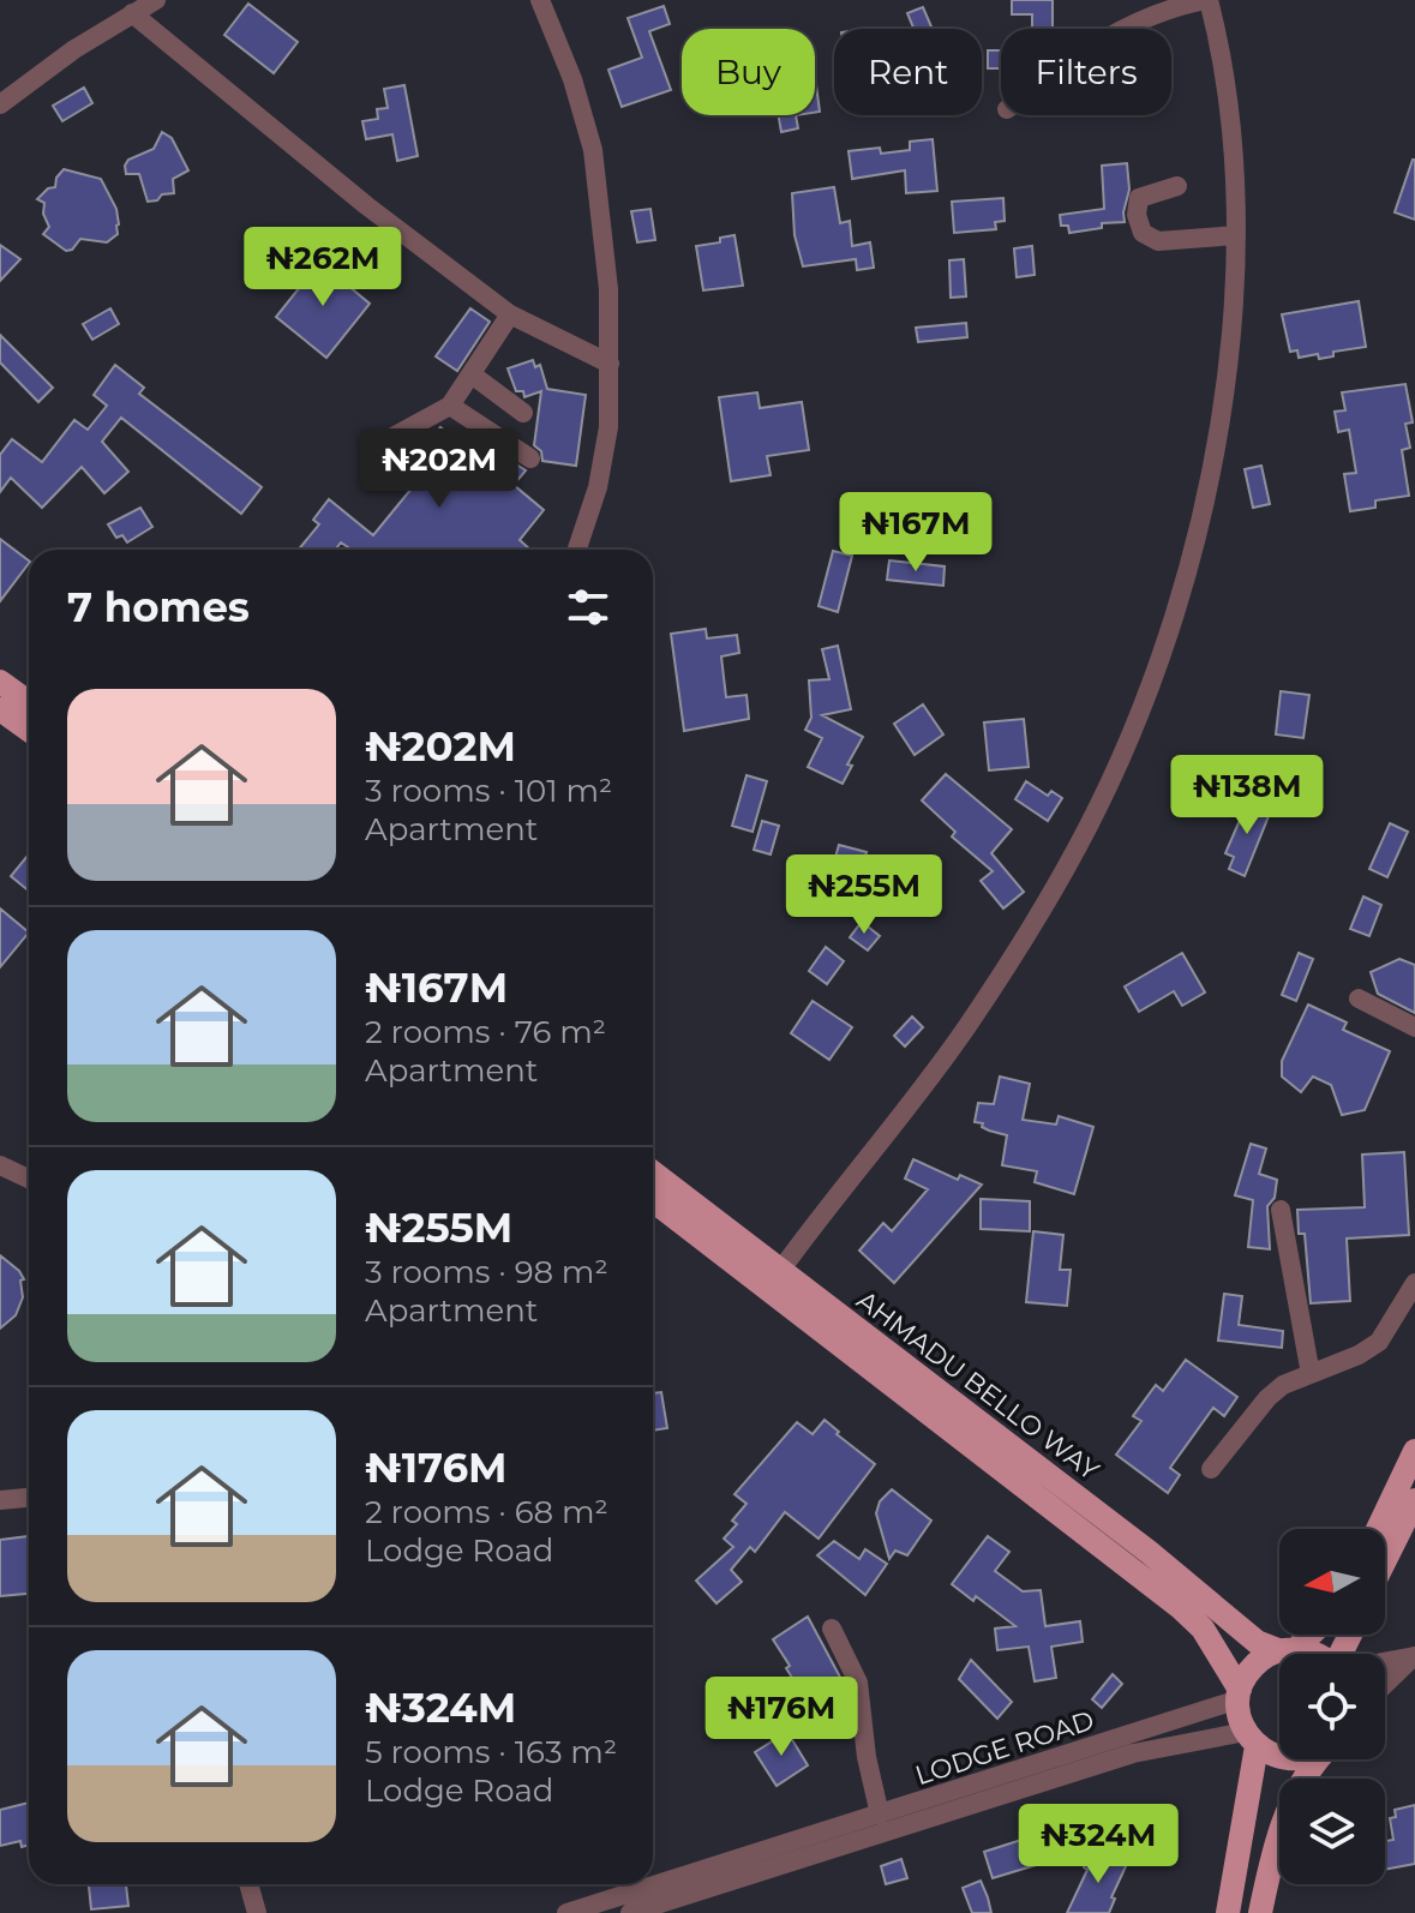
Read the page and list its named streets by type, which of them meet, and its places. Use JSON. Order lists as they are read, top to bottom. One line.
{"streets":{"main road":["AHMADU BELLO WAY"],"street":["LODGE ROAD"]},"crossings":[["AHMADU BELLO WAY","LODGE ROAD"]],"north":"left","page":{"chip":["Buy","Rent","Filters"],"price":["₦262M","₦202M","₦167M","₦138M","₦255M","₦176M","₦324M"],"heading":"7 homes","list":[{"name":"₦202M","note":"3 rooms · 101 m² · Apartment"},{"name":"₦167M","note":"2 rooms · 76 m² · Apartment"},{"name":"₦255M","note":"3 rooms · 98 m² · Apartment"},{"name":"₦176M","note":"2 rooms · 68 m² · Lodge Road"},{"name":"₦324M","note":"5 rooms · 163 m² · Lodge Road"}]}}
